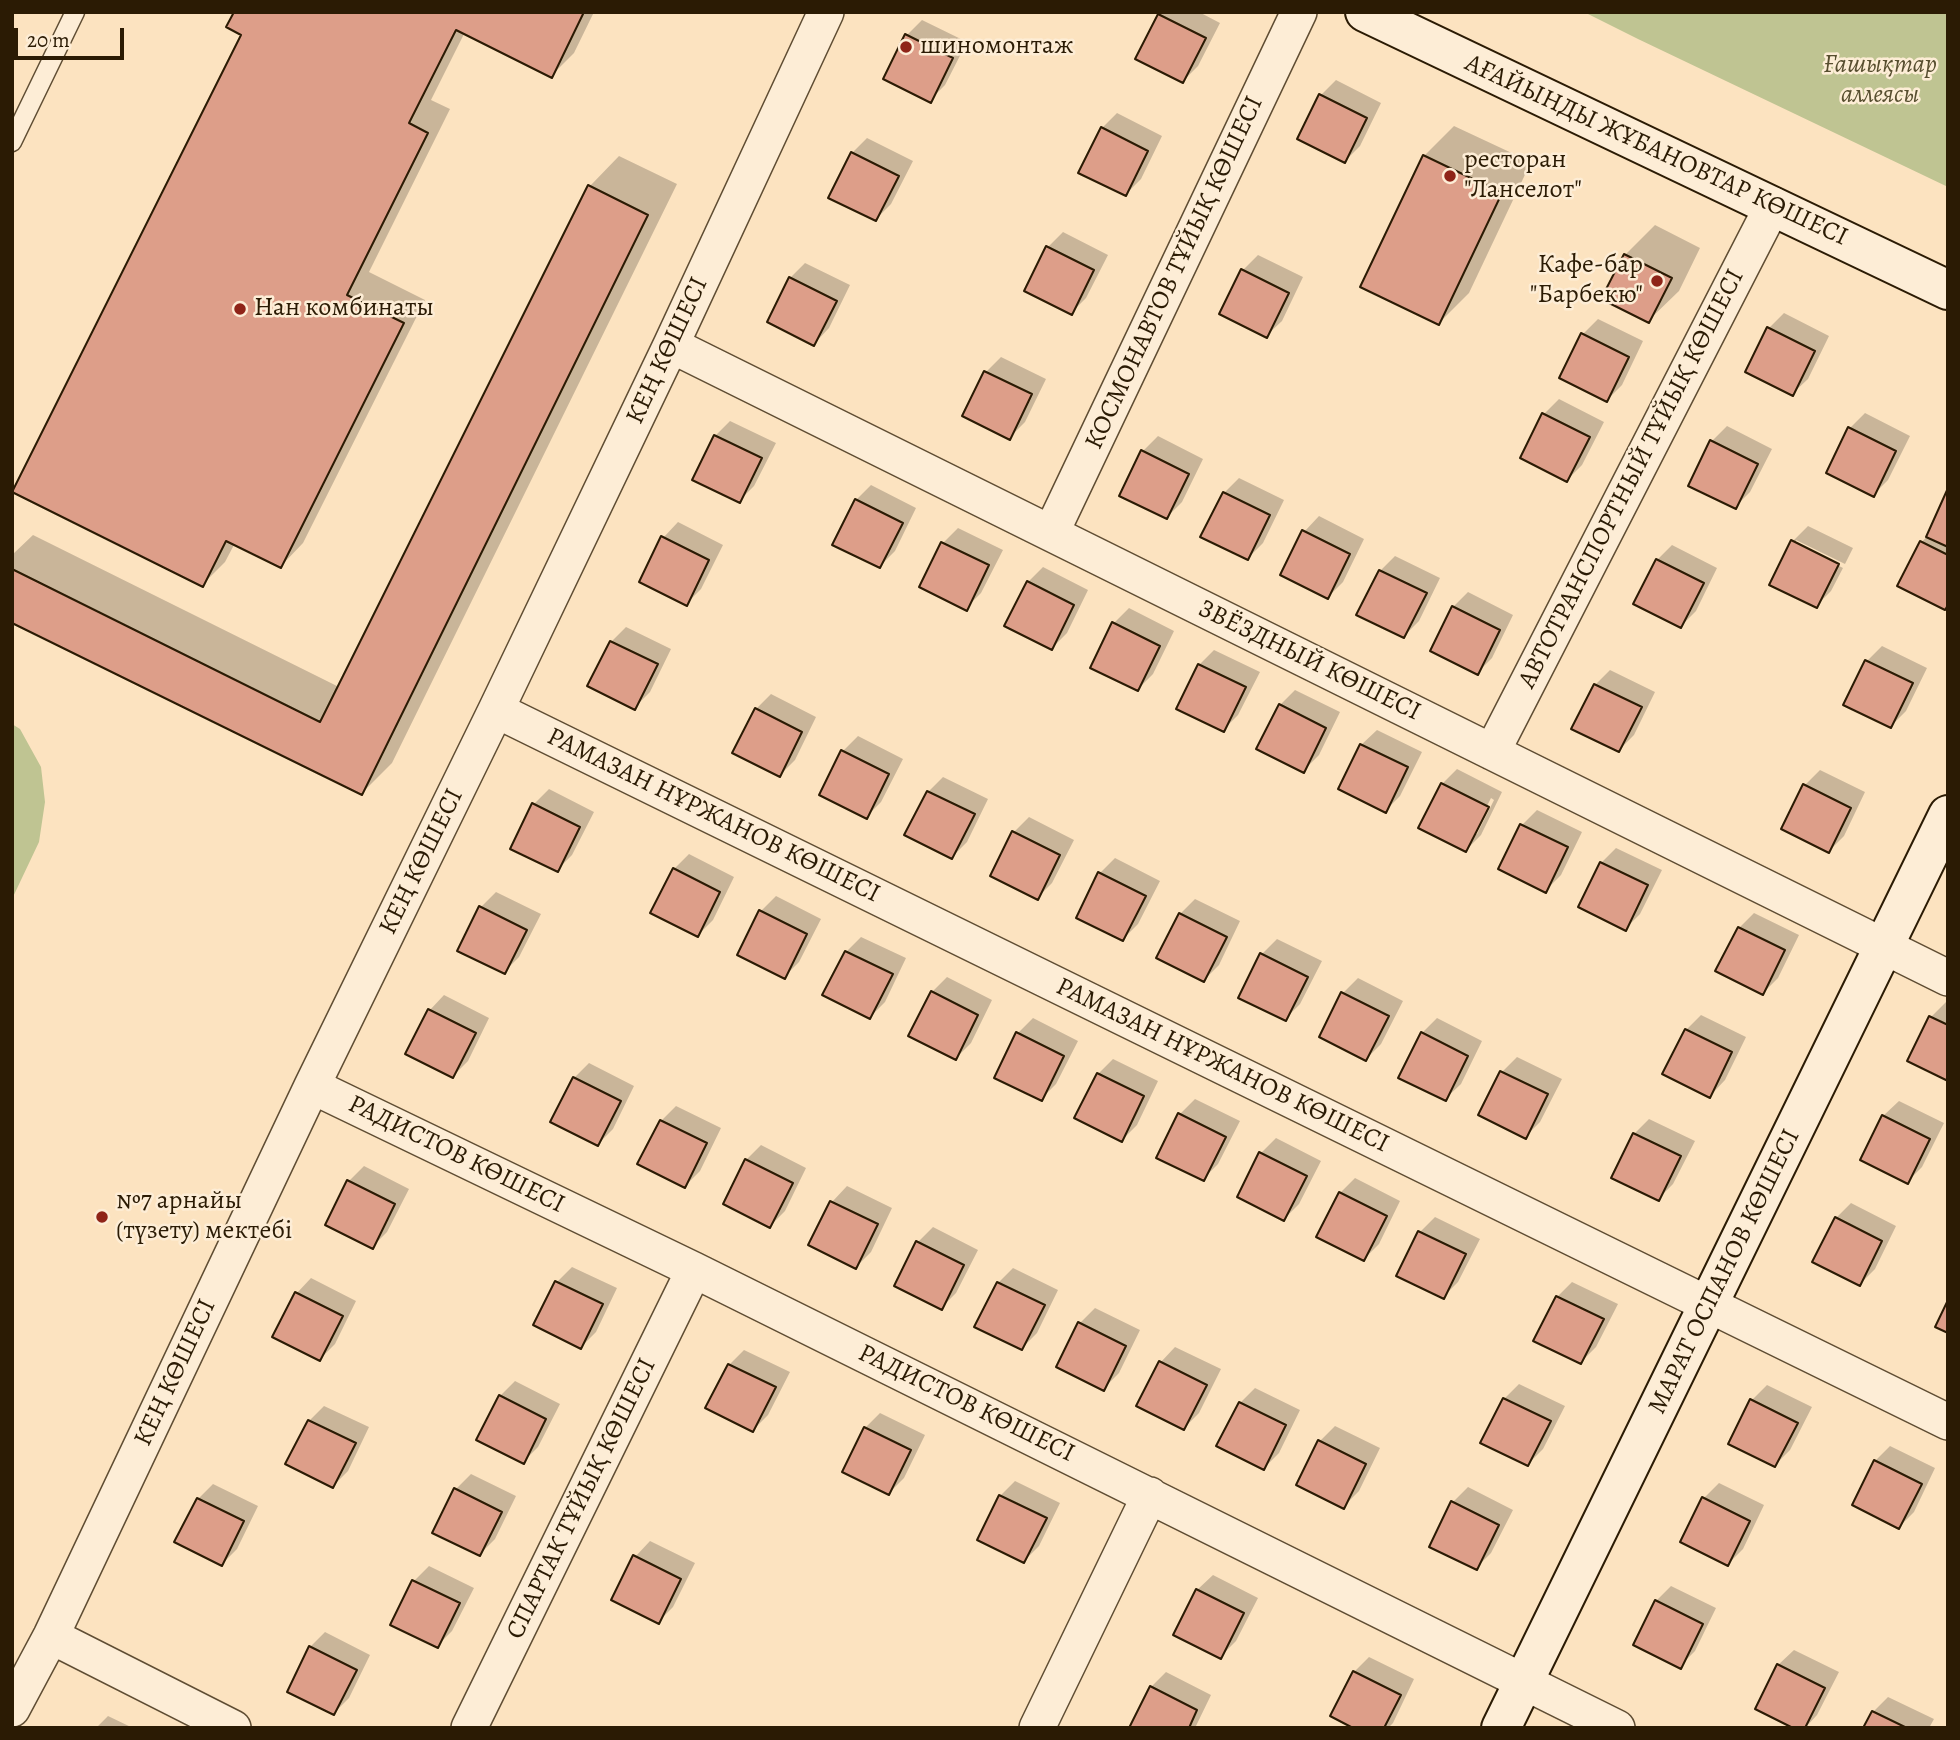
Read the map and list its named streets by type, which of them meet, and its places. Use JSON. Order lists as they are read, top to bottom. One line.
{"streets":{"street":["АҒАЙЫНДЫ ЖҰБАНОВТАР КӨШЕСІ","КОСМОНАВТОВ ТҰЙЫҚ КӨШЕСІ","КЕҢ КӨШЕСІ","АВТОТРАНСПОРТНЫЙ ТҰЙЫҚ КӨШЕСІ","ЗВЁЗДНЫЙ КӨШЕСІ","РАМАЗАН НҰРЖАНОВ КӨШЕСІ","РАДИСТОВ КӨШЕСІ","МАРАТ ОСПАНОВ КӨШЕСІ","СПАРТАК ТҰЙЫҚ КӨШЕСІ"]},"crossings":[["АҒАЙЫНДЫ ЖҰБАНОВТАР КӨШЕСІ","АВТОТРАНСПОРТНЫЙ ТҰЙЫҚ КӨШЕСІ"],["КОСМОНАВТОВ ТҰЙЫҚ КӨШЕСІ","ЗВЁЗДНЫЙ КӨШЕСІ"],["КЕҢ КӨШЕСІ","ЗВЁЗДНЫЙ КӨШЕСІ"],["КЕҢ КӨШЕСІ","РАМАЗАН НҰРЖАНОВ КӨШЕСІ"],["КЕҢ КӨШЕСІ","РАДИСТОВ КӨШЕСІ"],["АВТОТРАНСПОРТНЫЙ ТҰЙЫҚ КӨШЕСІ","ЗВЁЗДНЫЙ КӨШЕСІ"],["ЗВЁЗДНЫЙ КӨШЕСІ","МАРАТ ОСПАНОВ КӨШЕСІ"],["РАМАЗАН НҰРЖАНОВ КӨШЕСІ","МАРАТ ОСПАНОВ КӨШЕСІ"],["РАДИСТОВ КӨШЕСІ","МАРАТ ОСПАНОВ КӨШЕСІ"],["РАДИСТОВ КӨШЕСІ","СПАРТАК ТҰЙЫҚ КӨШЕСІ"]],"parks":["Ғашықтар аллеясы"],"places":["шиномонтаж","ресторан \"Ланселот\"","Кафе-бар \"Барбекю\"","Нан комбинаты","№7 арнайы (түзету) мектебі"],"scale_bar":"20 m"}
